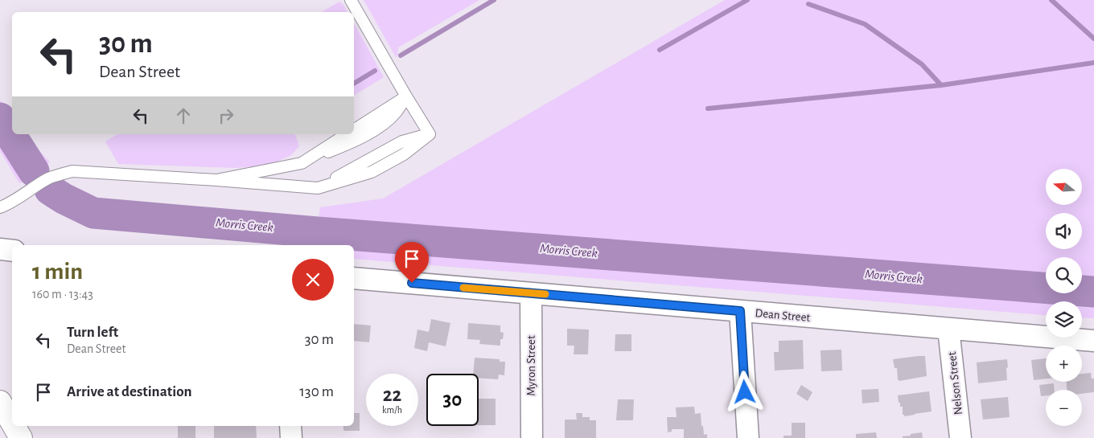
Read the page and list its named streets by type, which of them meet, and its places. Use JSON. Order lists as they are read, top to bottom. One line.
{"streets":{"street":["Dean Street","Myron Street","Nelson Street"]},"crossings":[["Dean Street","Myron Street"],["Dean Street","Nelson Street"]],"water":["Morris Creek"],"north":"left","page":{"turn":["30 m","Dean Street"],"map_buttons":["+","−"],"heading":["1 min","160 m · 13:43"],"list":[{"name":"Turn left","note":"Dean Street","value":"30 m"},{"name":"Arrive at destination","value":"130 m"}],"speed":"22 km/h","limit":"30"}}
